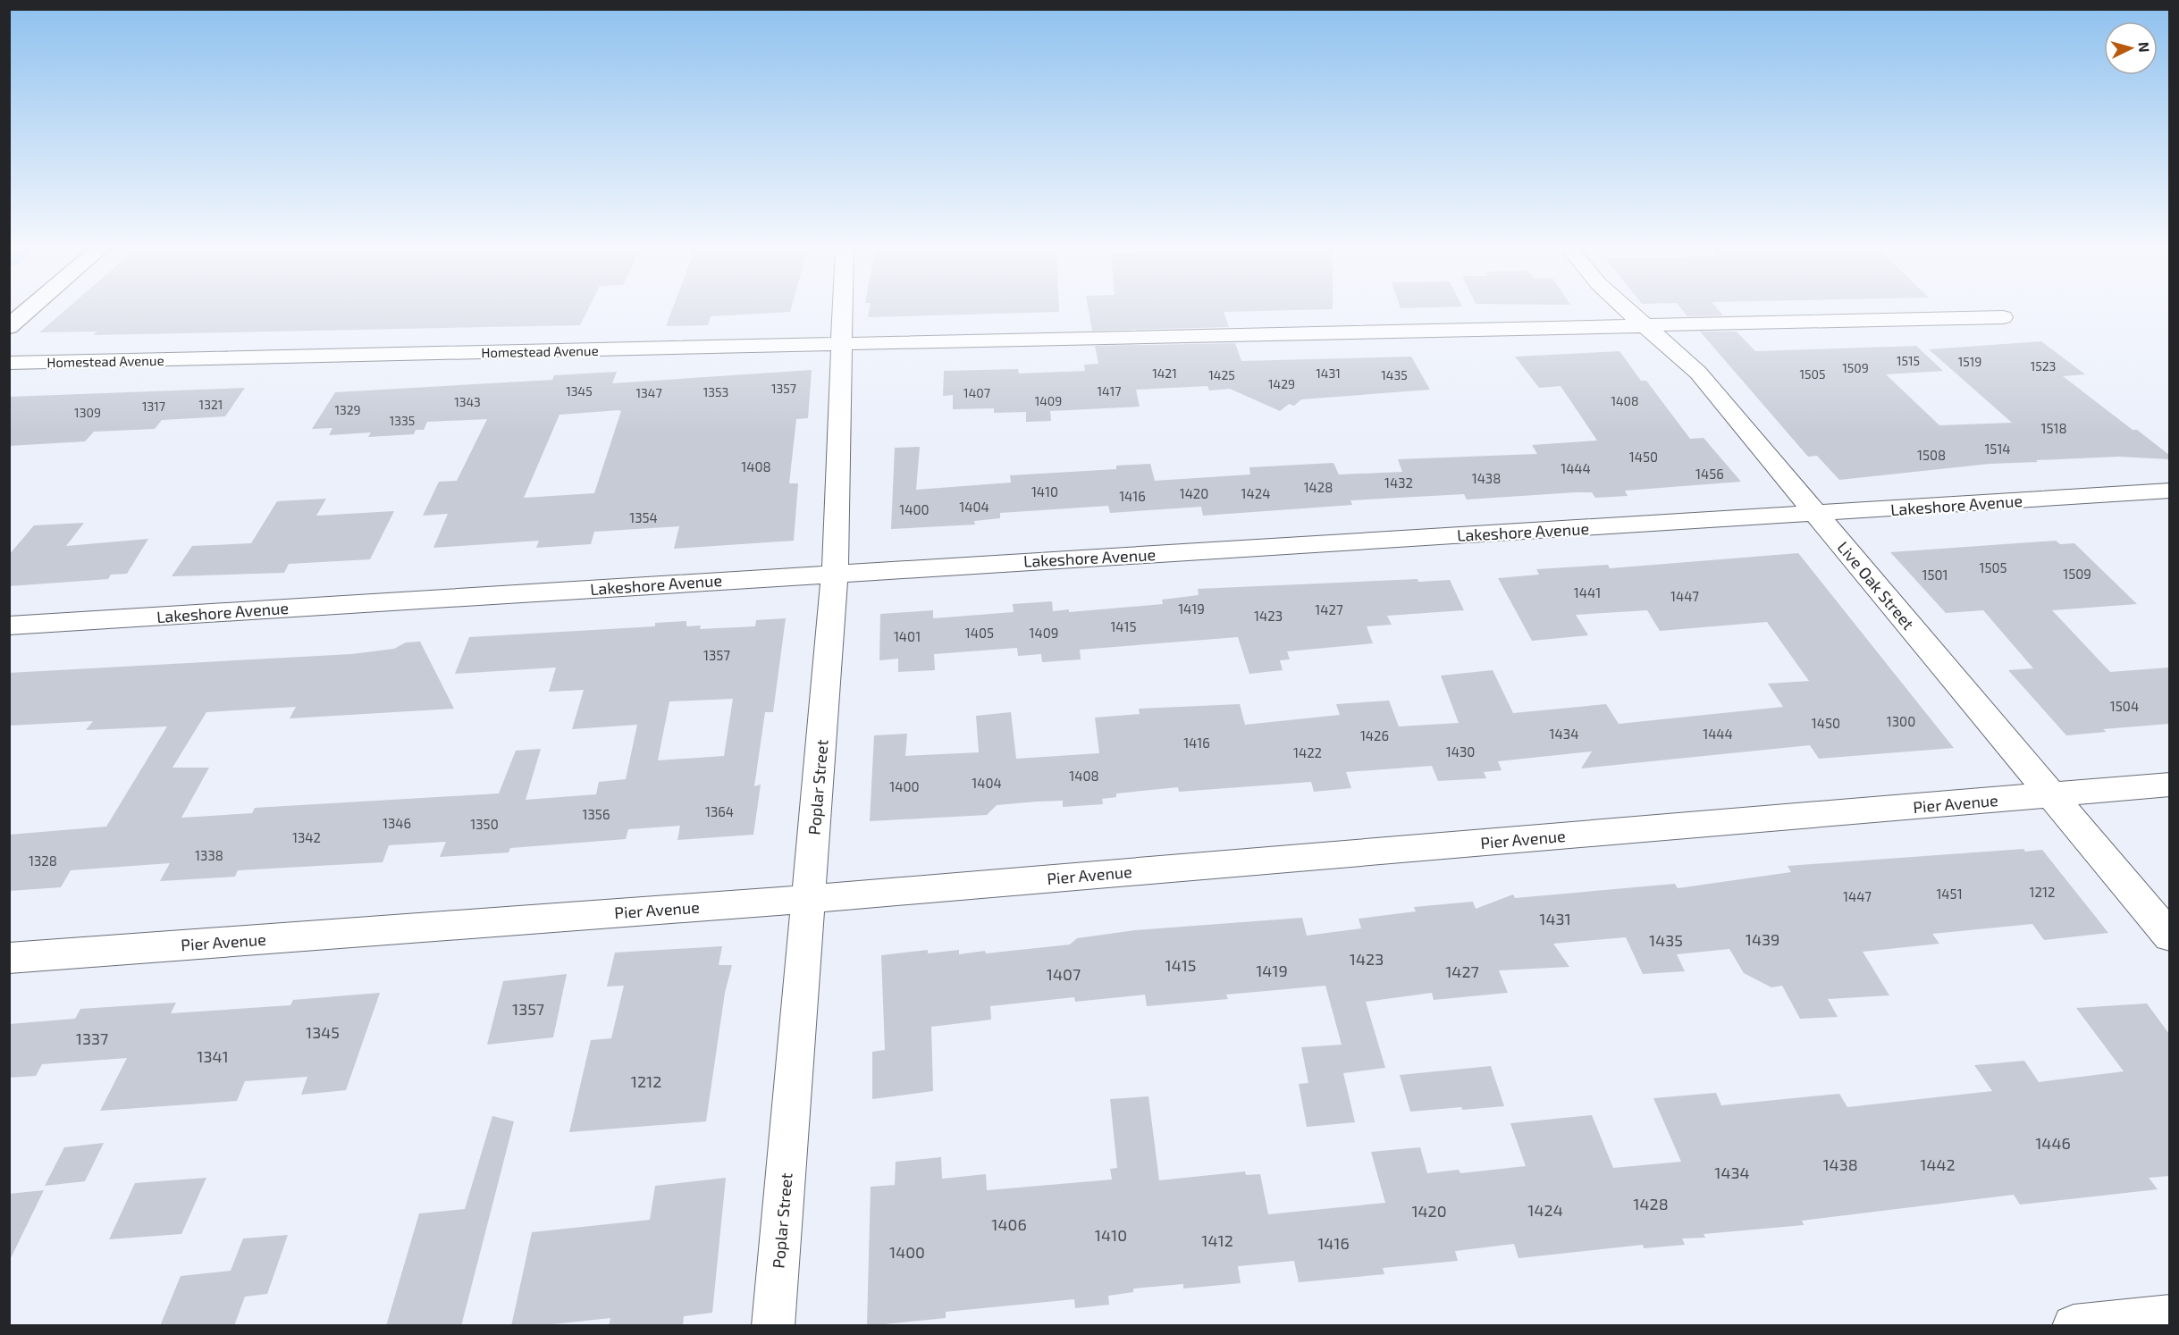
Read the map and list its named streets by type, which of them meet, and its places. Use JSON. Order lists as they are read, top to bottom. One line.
{"streets":{"street":["Homestead Avenue","Lakeshore Avenue","Live Oak Street","Poplar Street","Pier Avenue"]},"crossings":[["Homestead Avenue","Live Oak Street"],["Homestead Avenue","Poplar Street"],["Lakeshore Avenue","Live Oak Street"],["Lakeshore Avenue","Poplar Street"],["Live Oak Street","Pier Avenue"],["Poplar Street","Pier Avenue"]],"house_numbers":["1515","1519","1523","1509","1421","1431","1505","1425","1435","1429","1357","1345","1417","1353","1347","1407","1409","1408","1343","1321","1317","1329","1309","1335","1518","1514","1508","1450","1408","1444","1456","1438","1432","1428","1410","1420","1424","1416","1404","1400","1354","1505","1509","1501","1441","1447","1419","1427","1423","1415","1405","1409","1401","1357","1504","1300","1450","1434","1444","1426","1416","1430","1422","1408","1404","1400","1364","1356","1346","1350","1342","1338","1328","1212","1451","1447","1431","1439","1435","1423","1415","1419","1427","1407","1357","1345","1337","1341","1212","1446","1438","1442","1434","1428","1424","1420","1406","1410","1412","1416","1400"],"north":"right"}
